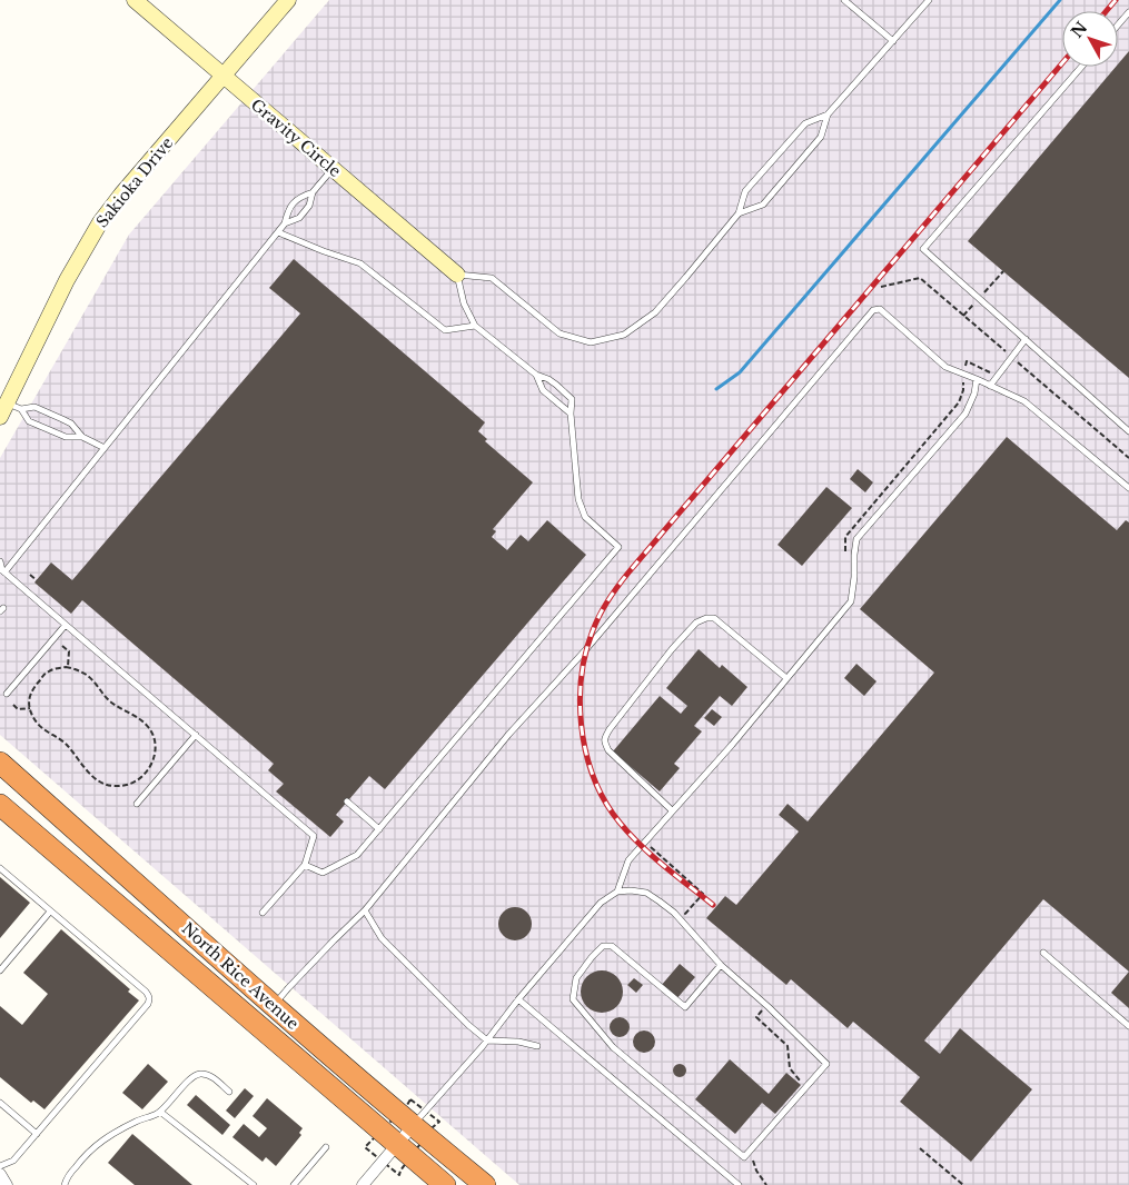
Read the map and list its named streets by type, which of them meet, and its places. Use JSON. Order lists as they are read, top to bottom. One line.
{"streets":{"highway":["North Rice Avenue"],"street":["Gravity Circle","Sakioka Drive"]},"crossings":[["Gravity Circle","Sakioka Drive"]],"north":"top left"}
